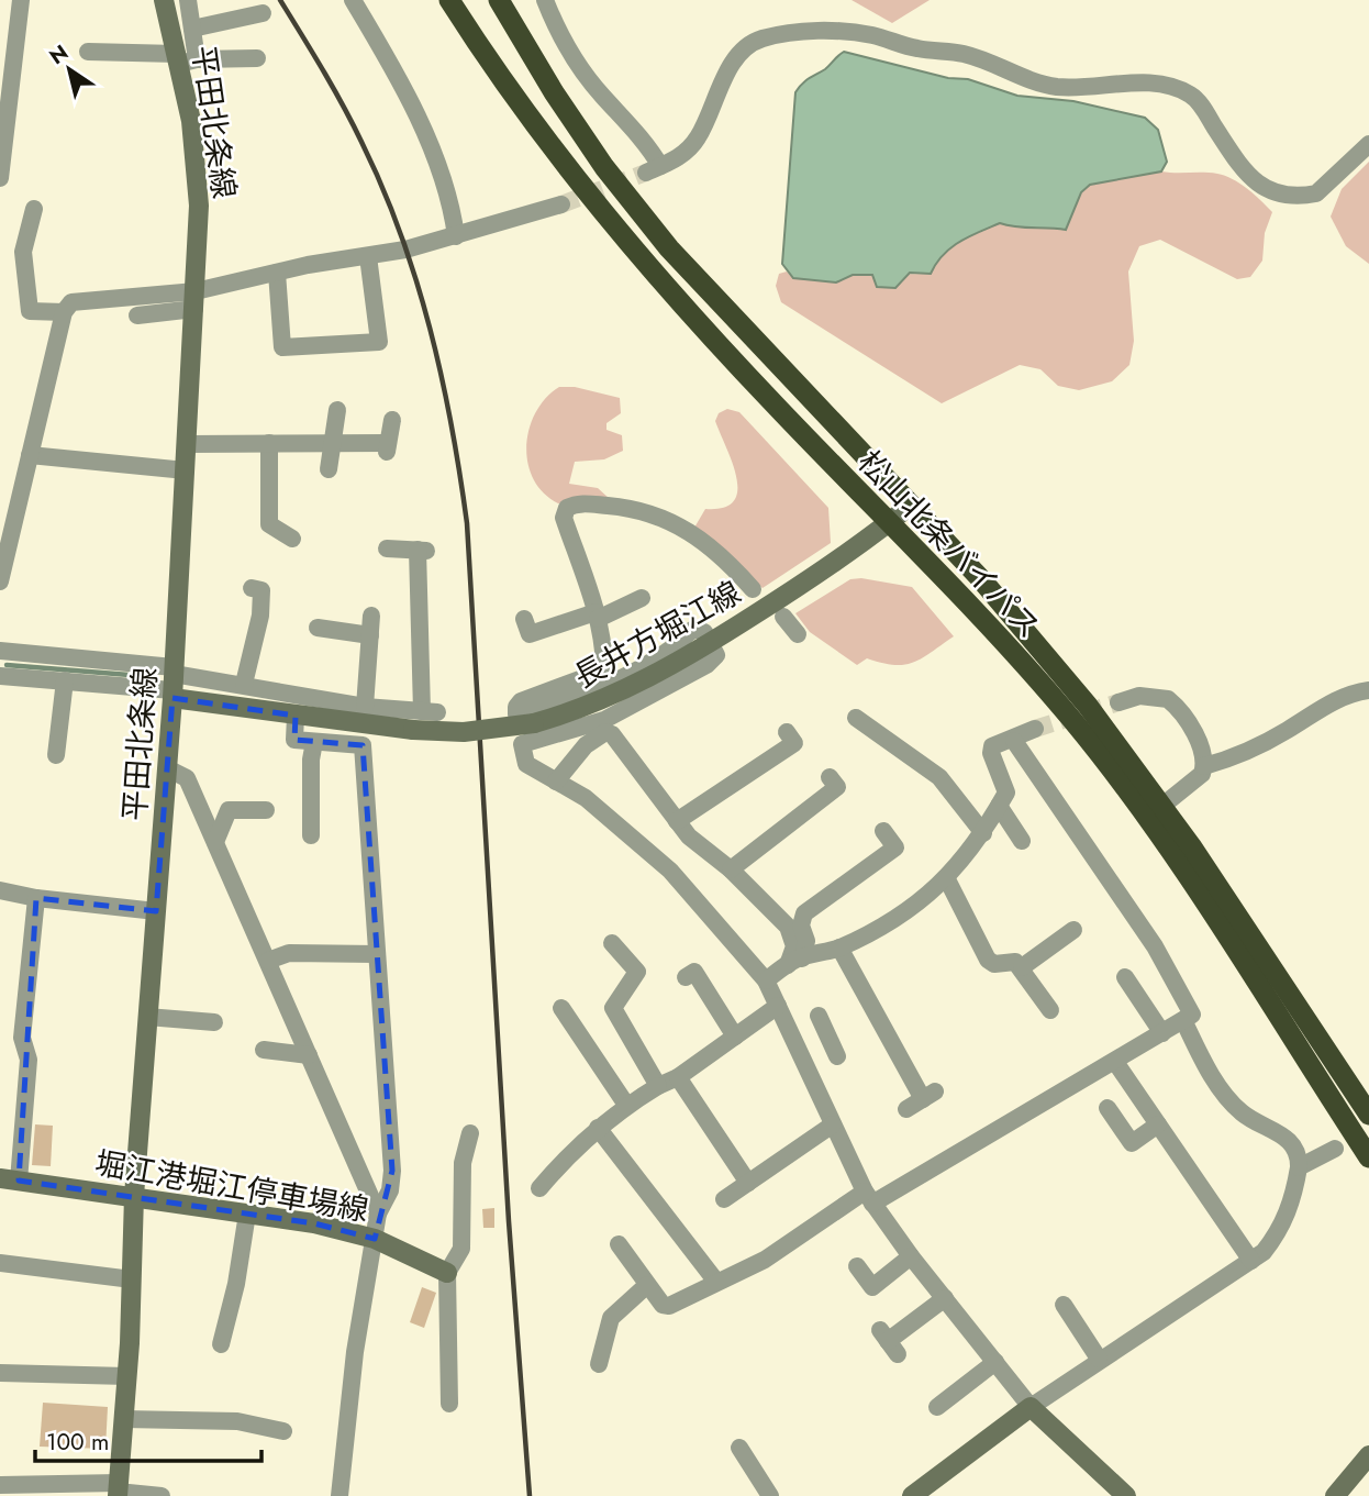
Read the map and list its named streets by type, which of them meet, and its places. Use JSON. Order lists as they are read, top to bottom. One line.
{"streets":{"highway":["松山北条バイパス"],"main road":["平田北条線","長井方堀江線","堀江港堀江停車場線"]},"crossings":[["平田北条線","長井方堀江線"],["平田北条線","堀江港堀江停車場線"],["松山北条バイパス","長井方堀江線"]],"scale_bar":"100 m","north":"top left"}
